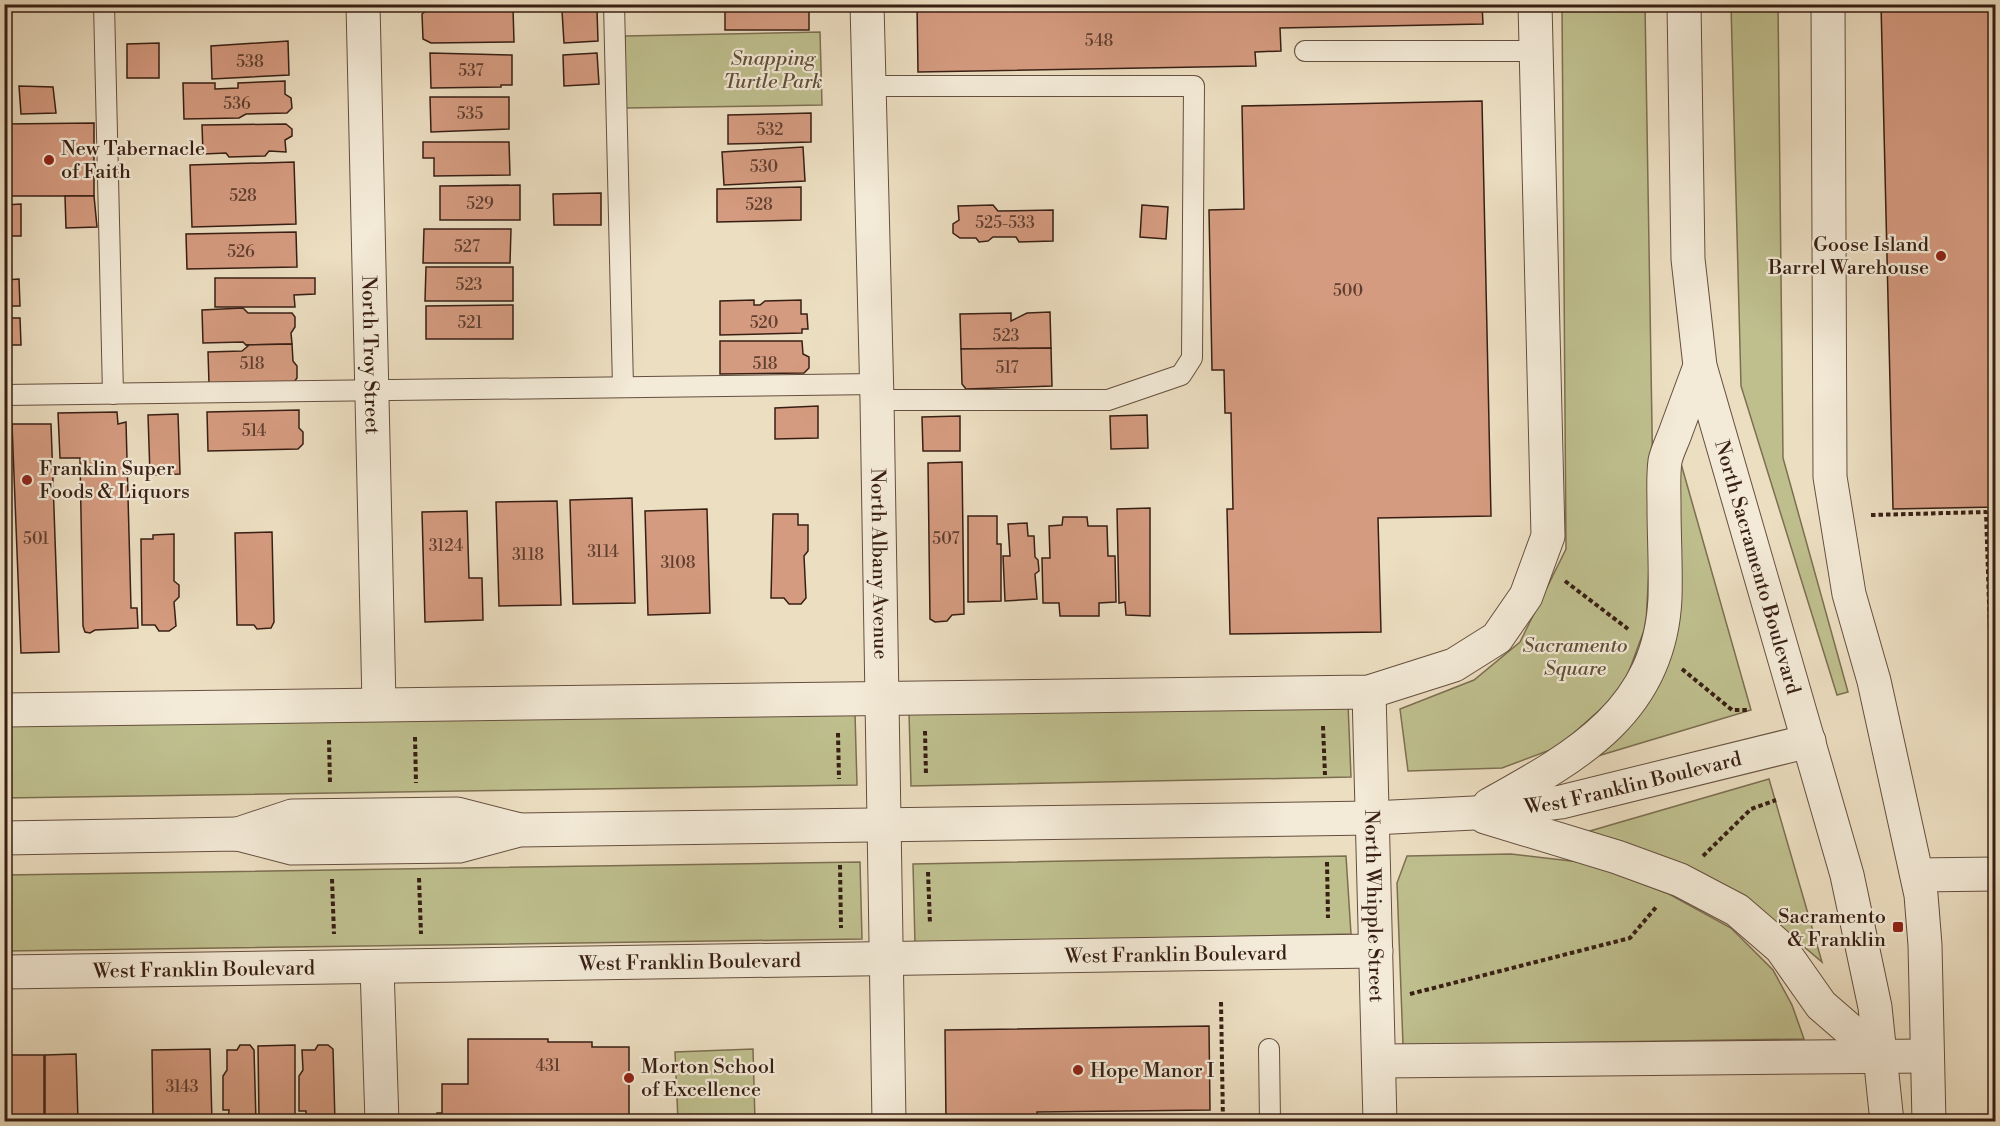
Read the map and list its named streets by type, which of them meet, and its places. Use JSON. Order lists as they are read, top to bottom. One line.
{"streets":{"street":["North Troy Street","North Albany Avenue","North Sacramento Boulevard","West Franklin Boulevard","North Whipple Street"]},"crossings":[["North Albany Avenue","West Franklin Boulevard"],["North Sacramento Boulevard","West Franklin Boulevard"],["West Franklin Boulevard","North Whipple Street"]],"parks":["Snapping Turtle Park","Sacramento Square"],"places":{"other":["New Tabernacle of Faith","Goose Island Barrel Warehouse","Franklin Super Foods & Liquors","Hope Manor I","Morton School of Excellence"],"transit":["Sacramento & Franklin"]},"house_numbers":["548","538","537","536","535","532","530","528","529","528","525-533","527","526","523","500","521","520","523","518","518","517","514","501","507","3124","3114","3118","3108","431","3143"]}
